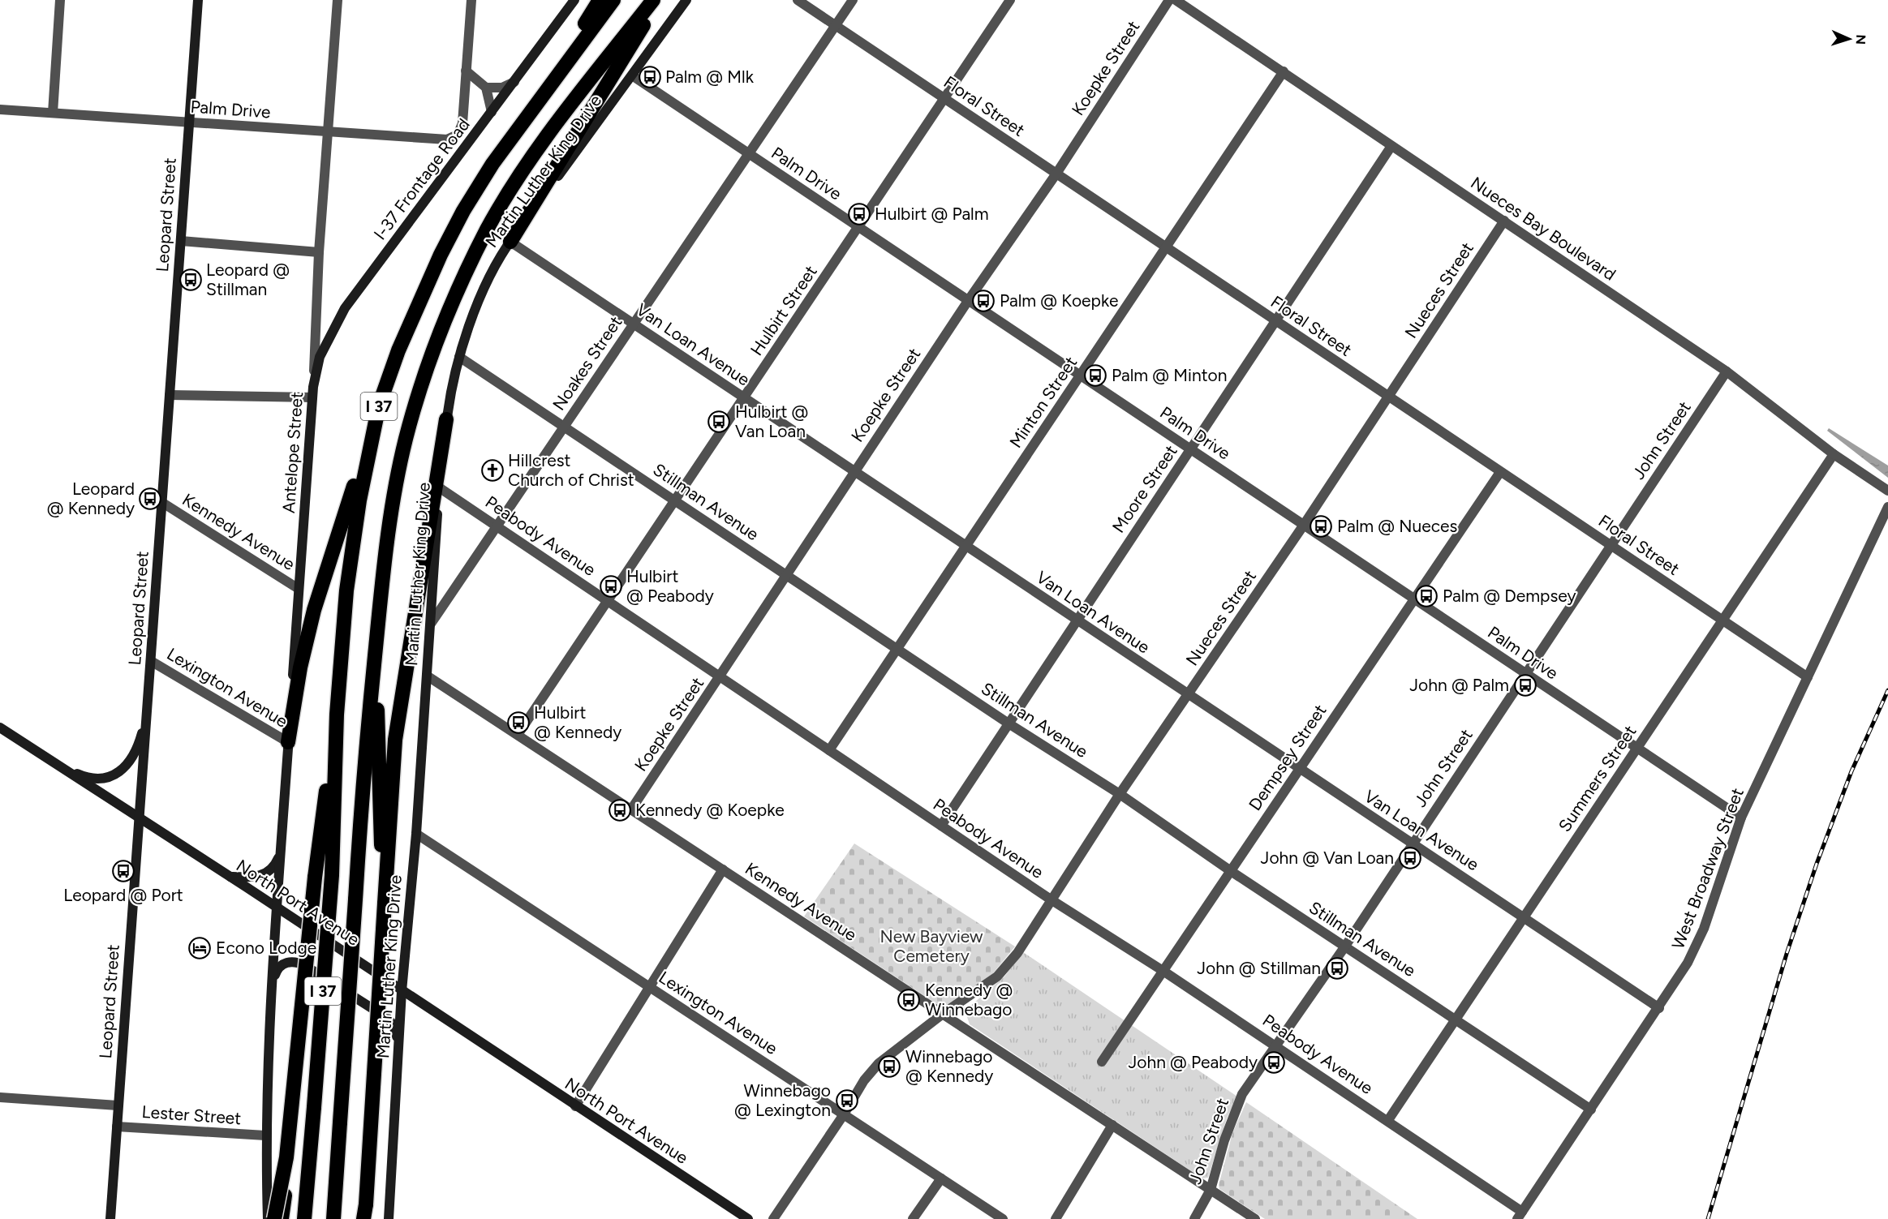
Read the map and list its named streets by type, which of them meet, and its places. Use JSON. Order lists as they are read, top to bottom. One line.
{"streets":{"highway":["I 37"],"main road":["Martin Luther King Drive","I-37 Frontage Road","Leopard Street","Antelope Street","North Port Avenue"],"street":["Koepke Street","Floral Street","Palm Drive","Nueces Bay Boulevard","Nueces Street","Hulbirt Street","Van Loan Avenue","Noakes Street","Minton Street","John Street","Moore Street","Stillman Avenue","Kennedy Avenue","Peabody Avenue","Lexington Avenue","Dempsey Street","Summers Street","West Broadway Street","Lester Street"]},"crossings":[["Koepke Street","Floral Street"],["Koepke Street","Palm Drive"],["Koepke Street","Van Loan Avenue"],["Koepke Street","Stillman Avenue"],["Koepke Street","Kennedy Avenue"],["Koepke Street","Peabody Avenue"],["Floral Street","Nueces Street"],["Floral Street","Hulbirt Street"],["Floral Street","Noakes Street"],["Floral Street","Minton Street"],["Floral Street","John Street"],["Floral Street","Moore Street"],["Floral Street","Dempsey Street"],["Floral Street","Summers Street"],["Floral Street","West Broadway Street"],["Palm Drive","Martin Luther King Drive"],["Palm Drive","Leopard Street"],["Palm Drive","Nueces Street"],["Palm Drive","Hulbirt Street"],["Palm Drive","Noakes Street"],["Palm Drive","Minton Street"],["Palm Drive","John Street"],["Palm Drive","Antelope Street"],["Palm Drive","Moore Street"],["Palm Drive","Dempsey Street"],["Palm Drive","Summers Street"],["Palm Drive","West Broadway Street"],["Martin Luther King Drive","Van Loan Avenue"],["Martin Luther King Drive","Noakes Street"],["Martin Luther King Drive","Stillman Avenue"],["Martin Luther King Drive","Kennedy Avenue"],["Martin Luther King Drive","Peabody Avenue"],["Martin Luther King Drive","Lexington Avenue"],["Martin Luther King Drive","North Port Avenue"],["I-37 Frontage Road","Antelope Street"],["Leopard Street","Kennedy Avenue"],["Leopard Street","Lexington Avenue"],["Leopard Street","North Port Avenue"],["Leopard Street","Lester Street"],["Nueces Bay Boulevard","Nueces Street"],["Nueces Bay Boulevard","Minton Street"],["Nueces Bay Boulevard","John Street"],["Nueces Bay Boulevard","Moore Street"],["Nueces Bay Boulevard","Summers Street"],["Nueces Street","Van Loan Avenue"],["Nueces Street","Stillman Avenue"],["Nueces Street","Kennedy Avenue"],["Nueces Street","Peabody Avenue"],["Nueces Street","Lexington Avenue"],["Hulbirt Street","Van Loan Avenue"],["Hulbirt Street","Stillman Avenue"],["Hulbirt Street","Kennedy Avenue"],["Hulbirt Street","Peabody Avenue"],["Van Loan Avenue","Noakes Street"],["Van Loan Avenue","Minton Street"],["Van Loan Avenue","John Street"],["Van Loan Avenue","Moore Street"],["Van Loan Avenue","Dempsey Street"],["Van Loan Avenue","Summers Street"],["Van Loan Avenue","West Broadway Street"],["Noakes Street","Stillman Avenue"],["Noakes Street","Peabody Avenue"],["Minton Street","Stillman Avenue"],["Minton Street","Peabody Avenue"],["John Street","Stillman Avenue"],["John Street","Kennedy Avenue"],["John Street","Peabody Avenue"],["Antelope Street","Kennedy Avenue"],["Antelope Street","Lexington Avenue"],["Antelope Street","North Port Avenue"],["Antelope Street","Lester Street"],["Moore Street","Stillman Avenue"],["Moore Street","Peabody Avenue"],["Stillman Avenue","Dempsey Street"],["Stillman Avenue","Summers Street"],["Stillman Avenue","West Broadway Street"],["Peabody Avenue","Dempsey Street"],["Peabody Avenue","Summers Street"],["Peabody Avenue","West Broadway Street"]],"parks":["New Bayview Cemetery"],"places":{"bus stop":["Palm @ Mlk","Hulbirt @ Palm","Leopard @ Stillman","Palm @ Koepke","Palm @ Minton","Hulbirt @ Van Loan","Leopard @ Kennedy","Palm @ Nueces","Hulbirt @ Peabody","Palm @ Dempsey","John @ Palm","Hulbirt @ Kennedy","Kennedy @ Koepke","John @ Van Loan","Leopard @ Port","John @ Stillman","Kennedy @ Winnebago","John @ Peabody","Winnebago @ Kennedy","Winnebago @ Lexington"],"church":["Hillcrest Church of Christ"],"hotel":["Econo Lodge"]},"north":"right"}
